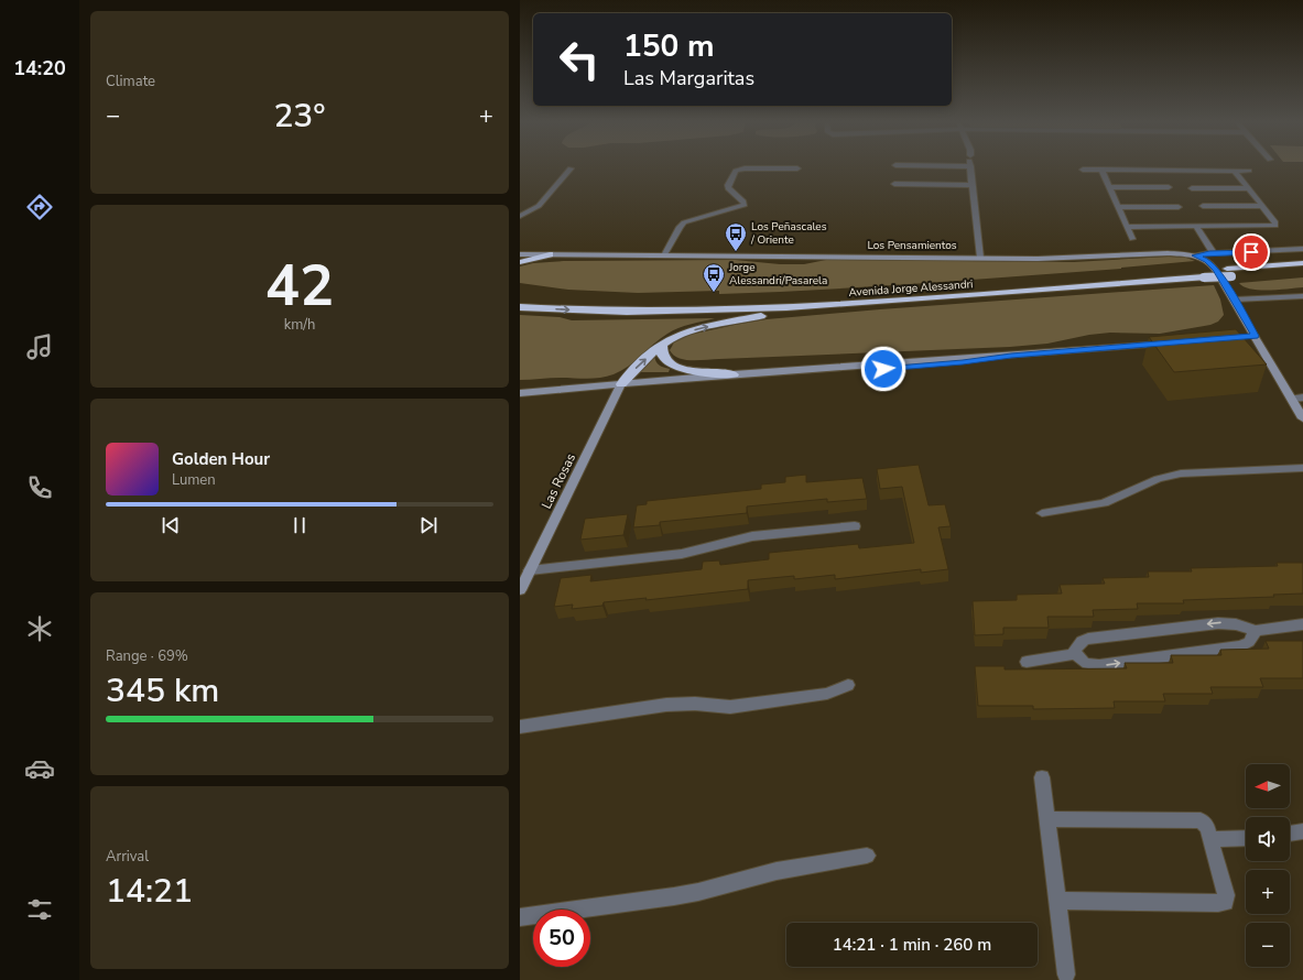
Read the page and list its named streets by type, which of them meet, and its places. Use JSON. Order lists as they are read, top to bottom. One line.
{"streets":{"highway":["Avenida Jorge Alessandri"],"main road":["Los Pensamientos","Las Rosas"]},"places":{"bus stop":["Los Peñascales / Oriente","Jorge Alessandri/Pasarela"]},"north":"left","page":{"tabs":"14:20","tile":["Climate",["42","km/h"],["Range · 69%","345 km"],["Arrival","14:21"]],"turn":["150 m","Las Margaritas"],"heat":["−","23°","+"],"song":["Golden Hour","Lumen"],"map_buttons":["+","−"],"limit":"50","trip":"14:21 · 1 min · 260 m"}}
